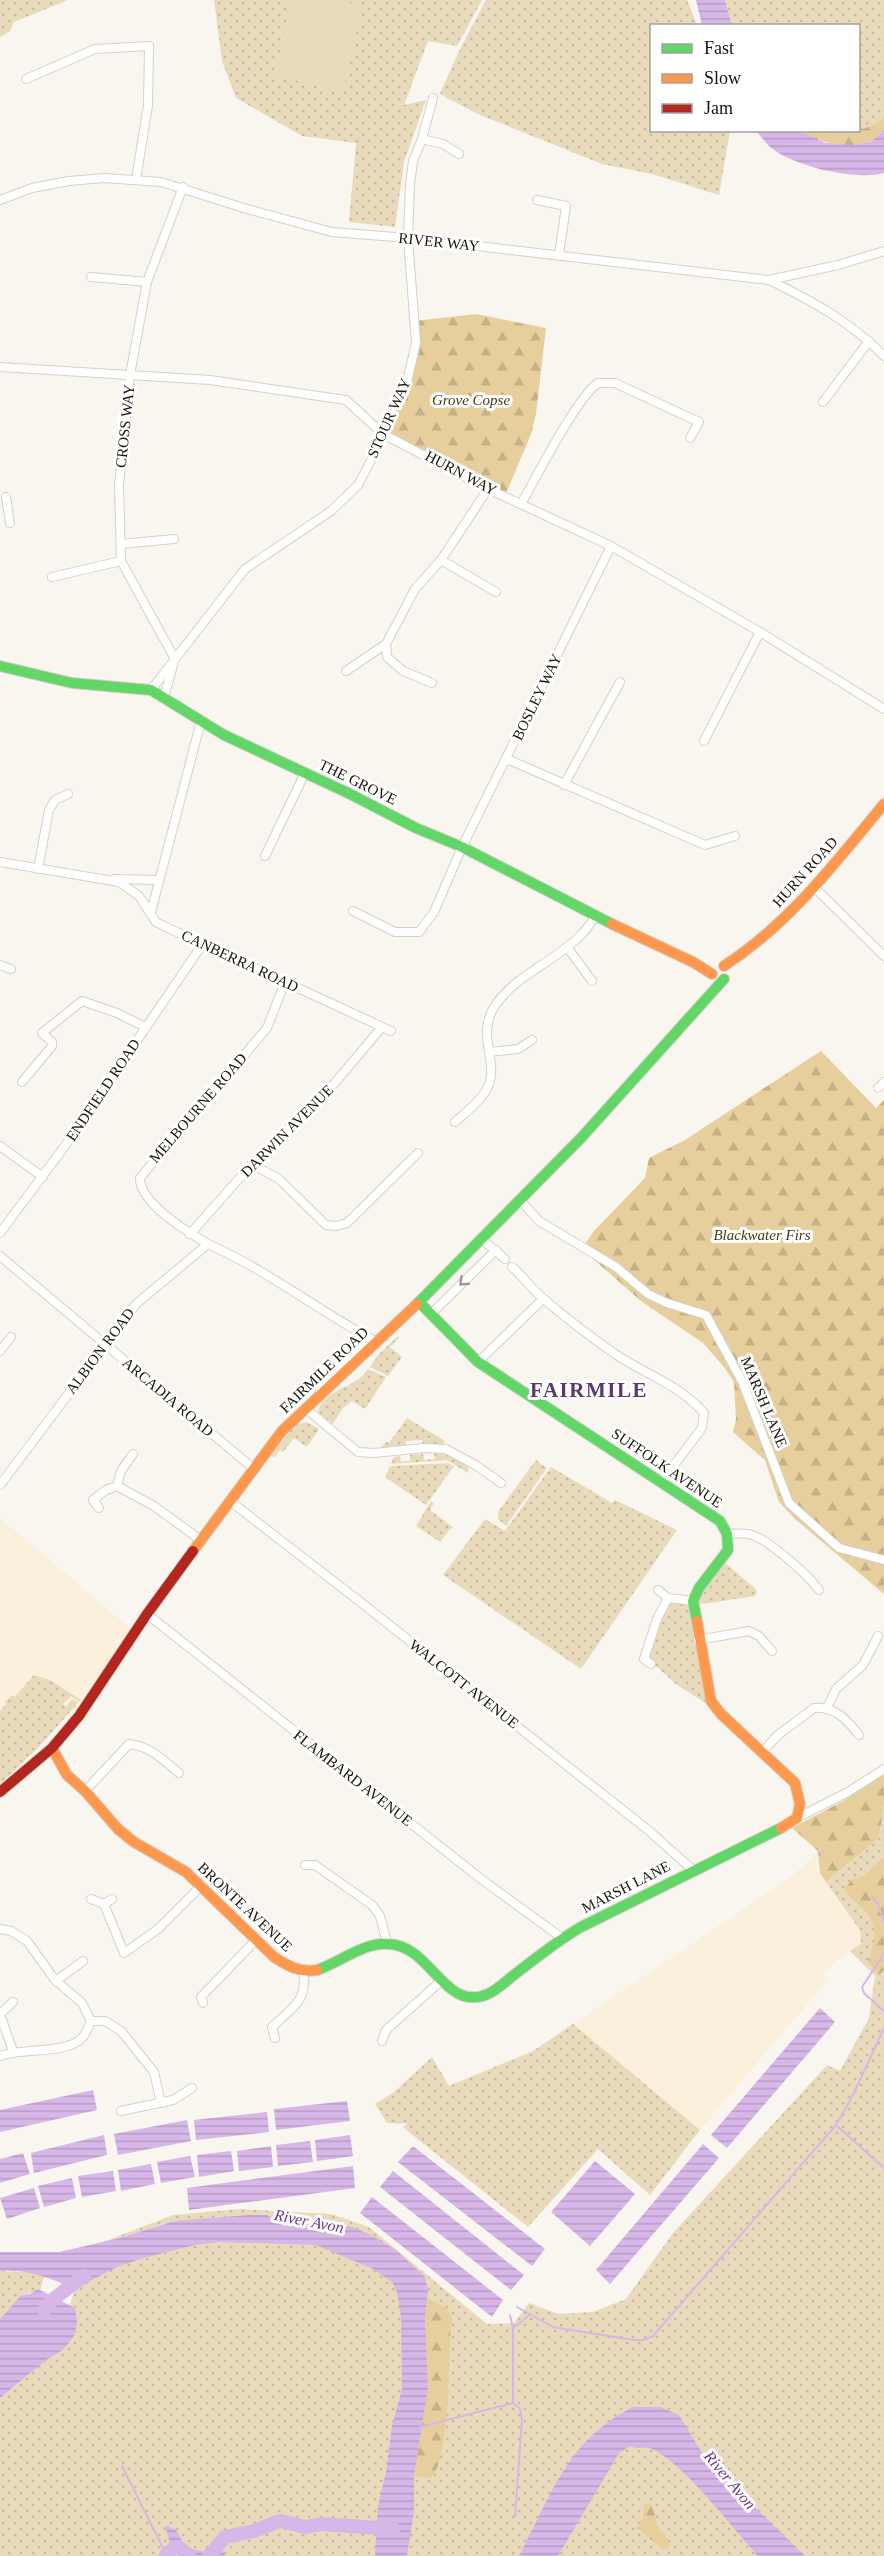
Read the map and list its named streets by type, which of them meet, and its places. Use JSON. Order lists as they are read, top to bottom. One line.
{"streets":{"street":["RIVER WAY","STOUR WAY","CROSS WAY","HURN WAY","BOSLEY WAY","THE GROVE","HURN ROAD","CANBERRA ROAD","ENDFIELD ROAD","MELBOURNE ROAD","DARWIN AVENUE","ALBION ROAD","FAIRMILE ROAD","ARCADIA ROAD","MARSH LANE","SUFFOLK AVENUE","WALCOTT AVENUE","FLAMBARD AVENUE","BRONTE AVENUE"]},"crossings":[["RIVER WAY","STOUR WAY"],["RIVER WAY","CROSS WAY"],["STOUR WAY","CROSS WAY"],["STOUR WAY","HURN WAY"],["STOUR WAY","THE GROVE"],["CROSS WAY","HURN WAY"],["HURN WAY","BOSLEY WAY"],["BOSLEY WAY","THE GROVE"],["THE GROVE","HURN ROAD"],["THE GROVE","FAIRMILE ROAD"],["HURN ROAD","FAIRMILE ROAD"],["CANBERRA ROAD","ENDFIELD ROAD"],["CANBERRA ROAD","MELBOURNE ROAD"],["CANBERRA ROAD","DARWIN AVENUE"],["MELBOURNE ROAD","DARWIN AVENUE"],["MELBOURNE ROAD","ALBION ROAD"],["ALBION ROAD","ARCADIA ROAD"],["FAIRMILE ROAD","ARCADIA ROAD"],["FAIRMILE ROAD","MARSH LANE"],["FAIRMILE ROAD","SUFFOLK AVENUE"],["FAIRMILE ROAD","WALCOTT AVENUE"],["FAIRMILE ROAD","FLAMBARD AVENUE"],["FAIRMILE ROAD","BRONTE AVENUE"],["MARSH LANE","WALCOTT AVENUE"],["MARSH LANE","FLAMBARD AVENUE"]],"districts":["FAIRMILE"],"water":["River Avon"],"parks":["Grove Copse","Blackwater Firs"],"legend":["Fast","Slow","Jam"]}
